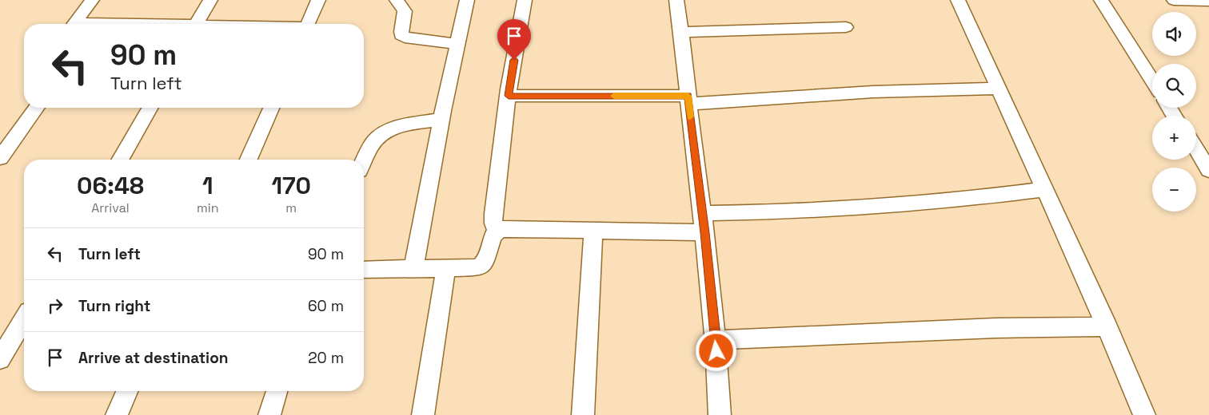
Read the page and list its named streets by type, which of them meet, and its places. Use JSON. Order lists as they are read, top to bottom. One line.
{"page":{"map_buttons":["+","−"],"turn":["90 m","Turn left"],"eta":["06:48","Arrival","1","min","170","m"],"list":[{"name":"Turn left","value":"90 m"},{"name":"Turn right","value":"60 m"},{"name":"Arrive at destination","value":"20 m"}]}}
